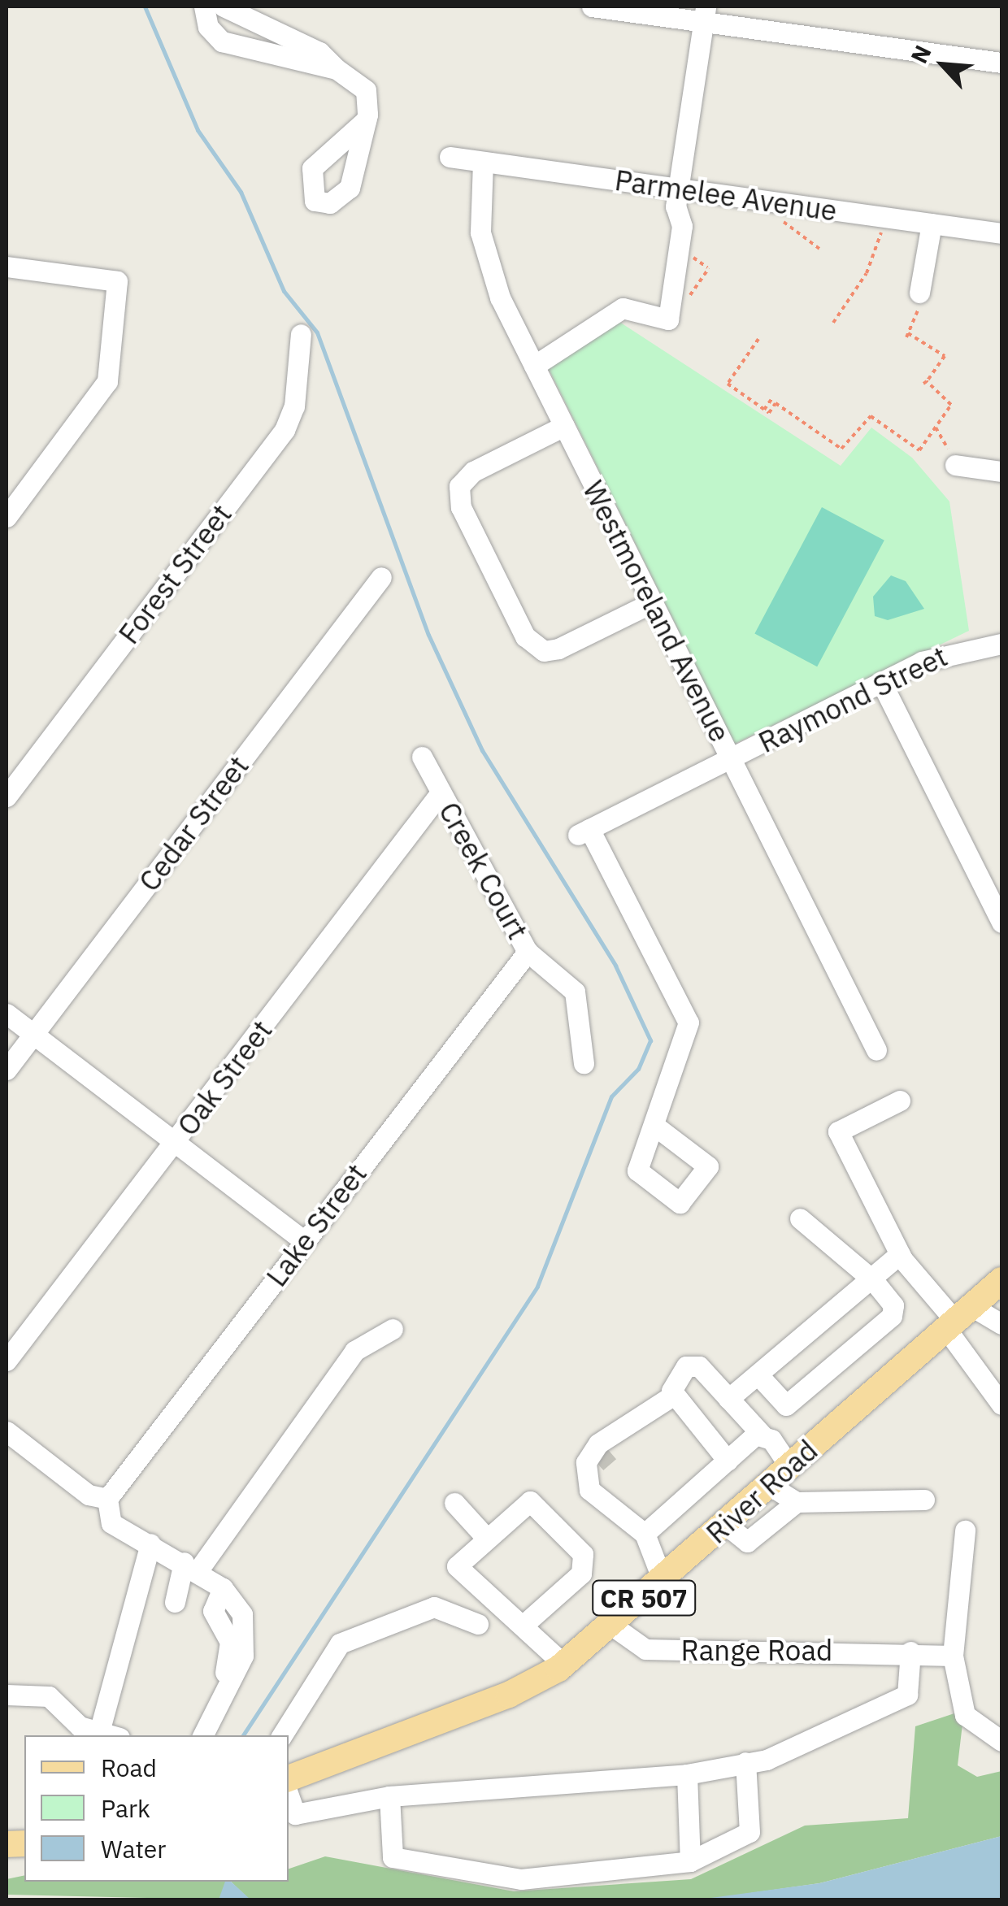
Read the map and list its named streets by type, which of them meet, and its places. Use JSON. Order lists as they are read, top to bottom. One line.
{"streets":{"main road":["River Road","CR 507"],"street":["Parmelee Avenue","Forest Street","Westmoreland Avenue","Raymond Street","Cedar Street","Creek Court","Oak Street","Lake Street","Range Road"]},"crossings":[["Parmelee Avenue","Westmoreland Avenue"],["Westmoreland Avenue","Raymond Street"],["Creek Court","Oak Street"],["Creek Court","Lake Street"],["River Road","Range Road"]],"legend":["Road","Park","Water"],"north":"top left"}
